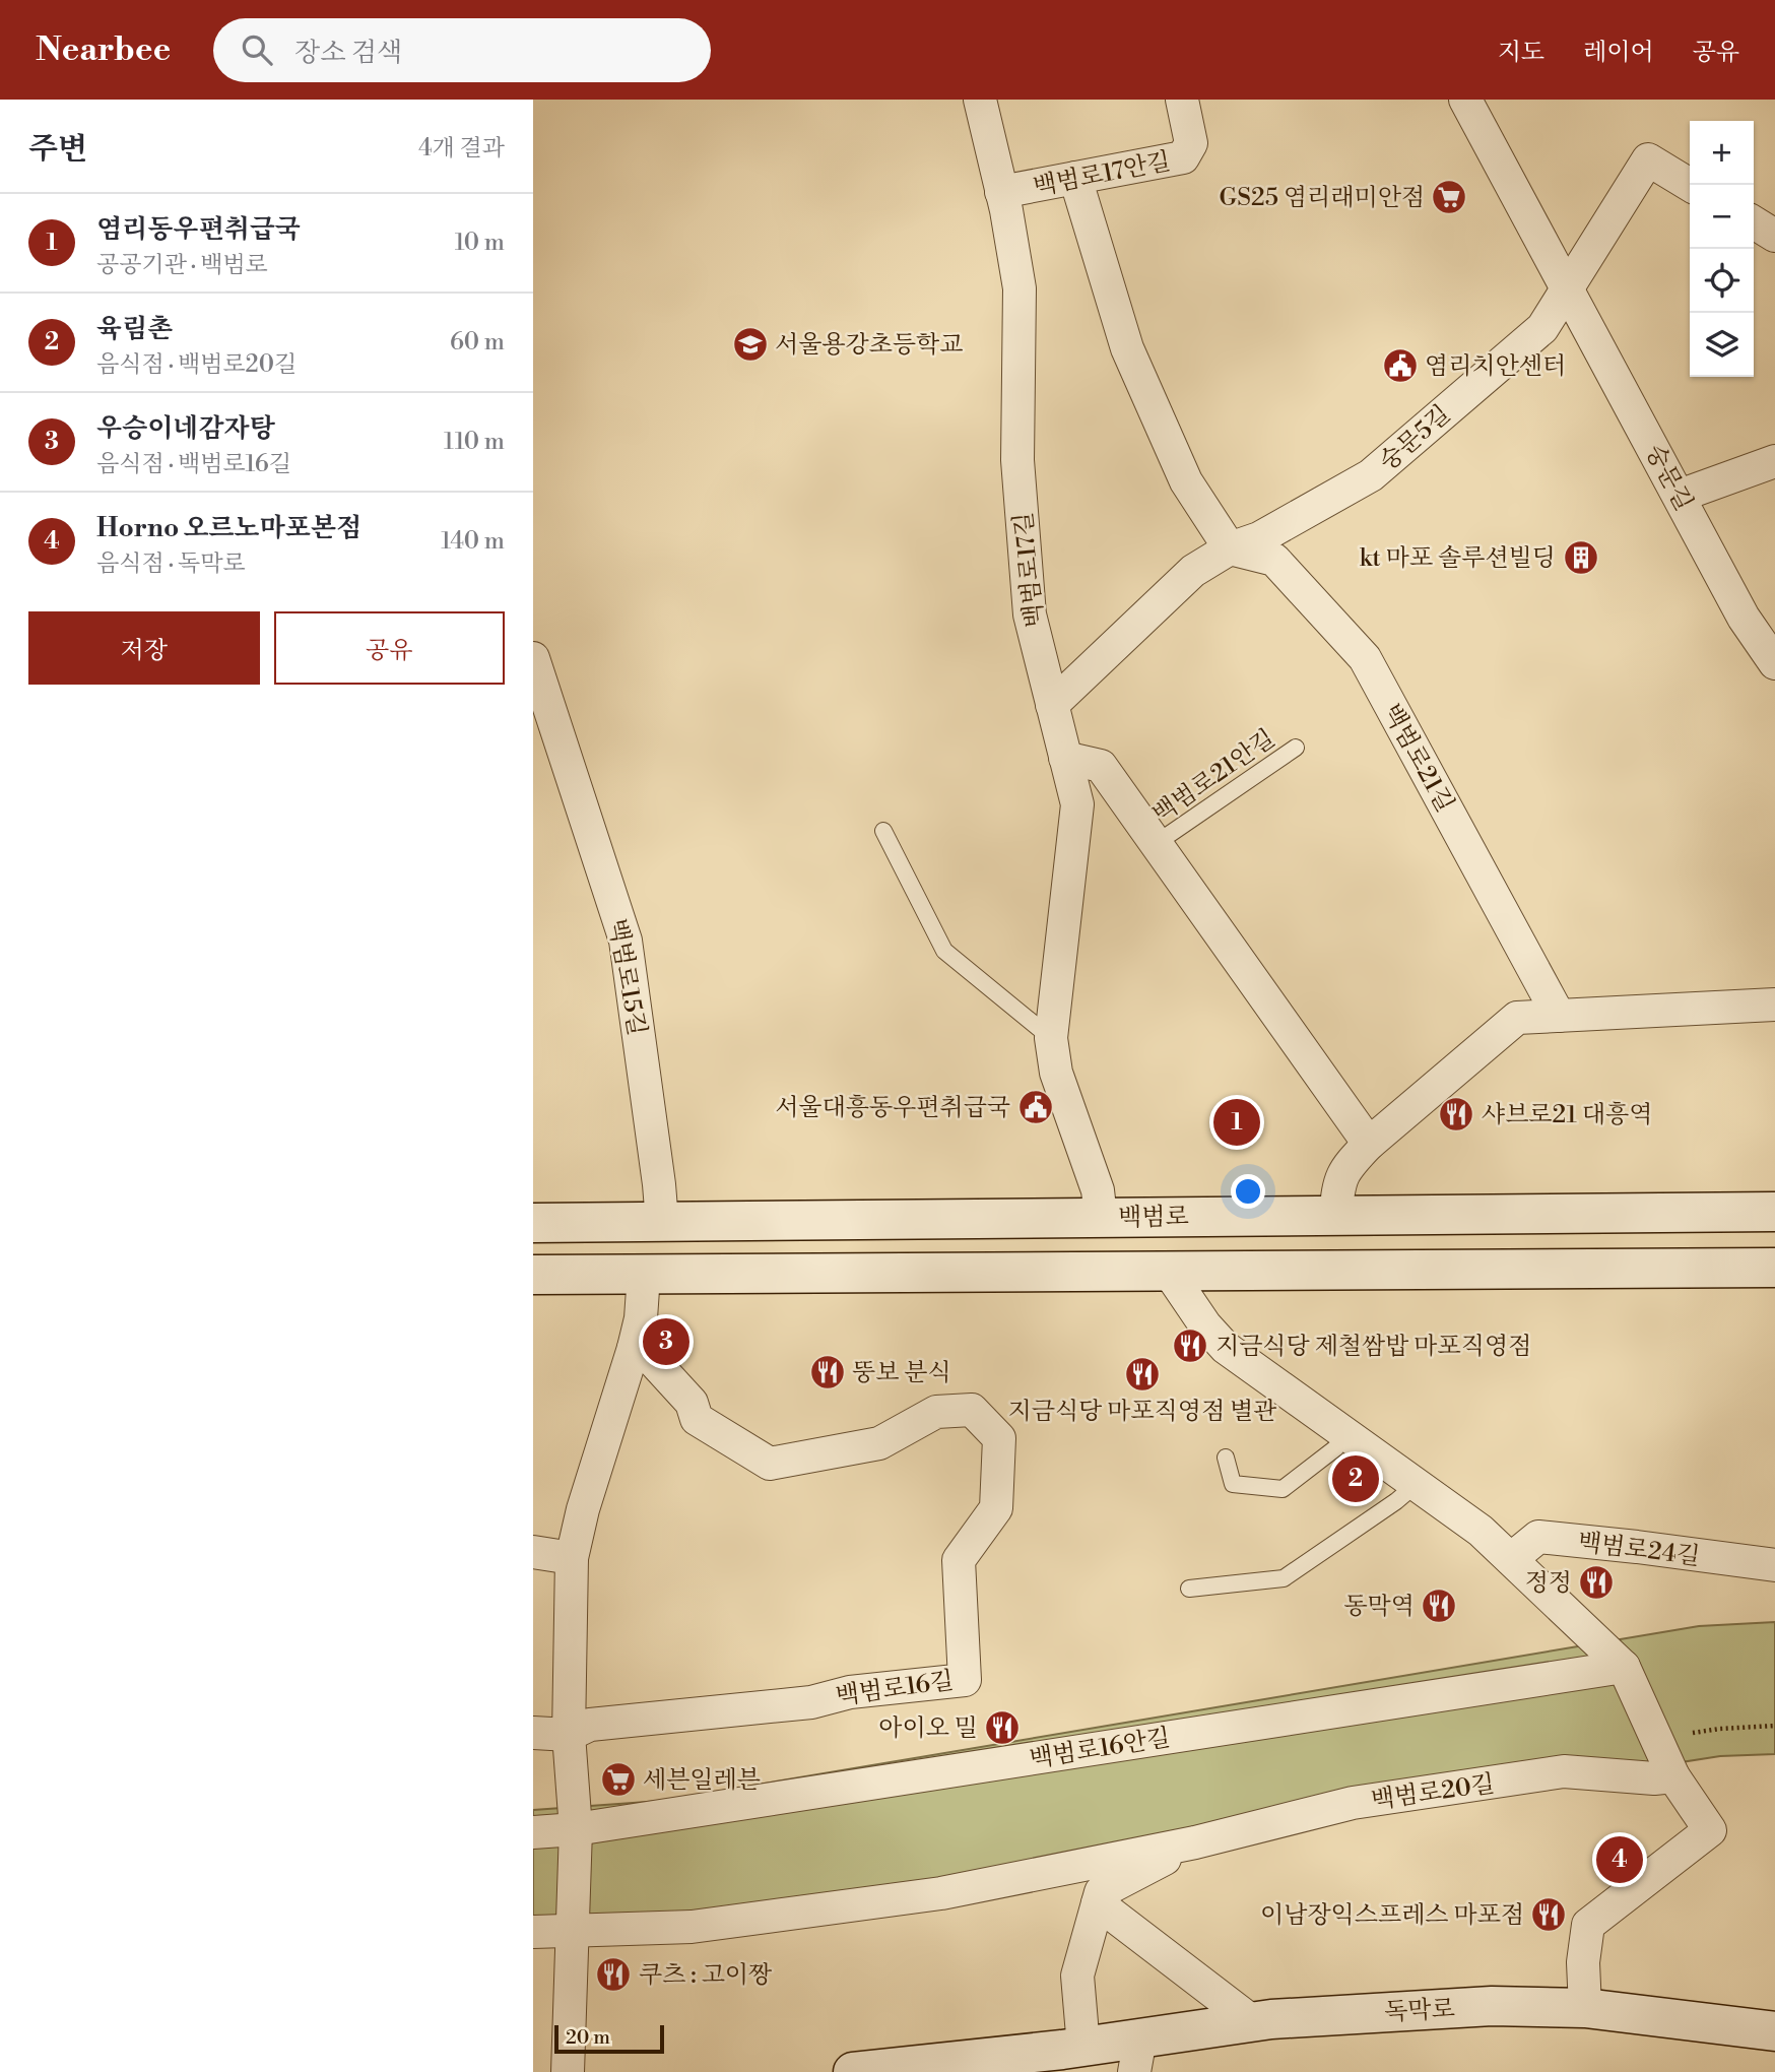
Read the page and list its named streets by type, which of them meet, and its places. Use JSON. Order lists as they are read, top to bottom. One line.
{"streets":{"main road":["백범로","독막로"],"street":["백범로17안길","숭문5길","숭문길","백범로17길","백범로21길","백범로15길","백범로24길","백범로16길","백범로16안길","백범로20길"],"lane":["백범로21안길"]},"crossings":[["백범로17안길","백범로17길"],["숭문5길","숭문길"],["숭문5길","백범로17길"],["숭문5길","백범로21길"],["백범로17길","백범로"],["백범로15길","백범로"]],"places":{"supermarket":["GS25 염리래미안점","세븐일레븐"],"school or university":["서울용강초등학교"],"public building":["염리치안센터","서울대흥동우편취급국"],"building":["kt 마포 솔루션빌딩"],"restaurant":["샤브로21 대흥역","지금식당 제철쌈밥 마포직영점","뚱보 분식","지금식당 마포직영점 별관","정정","동막역","아이오 밀","이남장익스프레스 마포점","쿠츠 : 고이짱"]},"scale_bar":"20 m","page":{"header":"Nearbee","search":"장소 검색","nav":["지도","레이어","공유"],"heading":["주변","4개 결과"],"map_buttons":["+","−"],"list":[{"mark":"1","name":"염리동우편취급국","note":"공공기관 · 백범로","value":"10 m"},{"mark":"2","name":"육림촌","note":"음식점 · 백범로20길","value":"60 m"},{"mark":"3","name":"우승이네감자탕","note":"음식점 · 백범로16길","value":"110 m"},{"mark":"4","name":"Horno 오르노마포본점","note":"음식점 · 독막로","value":"140 m"}],"buttons":["저장","공유"],"pins":["1","3","2","4"],"scale":"20 m"}}
